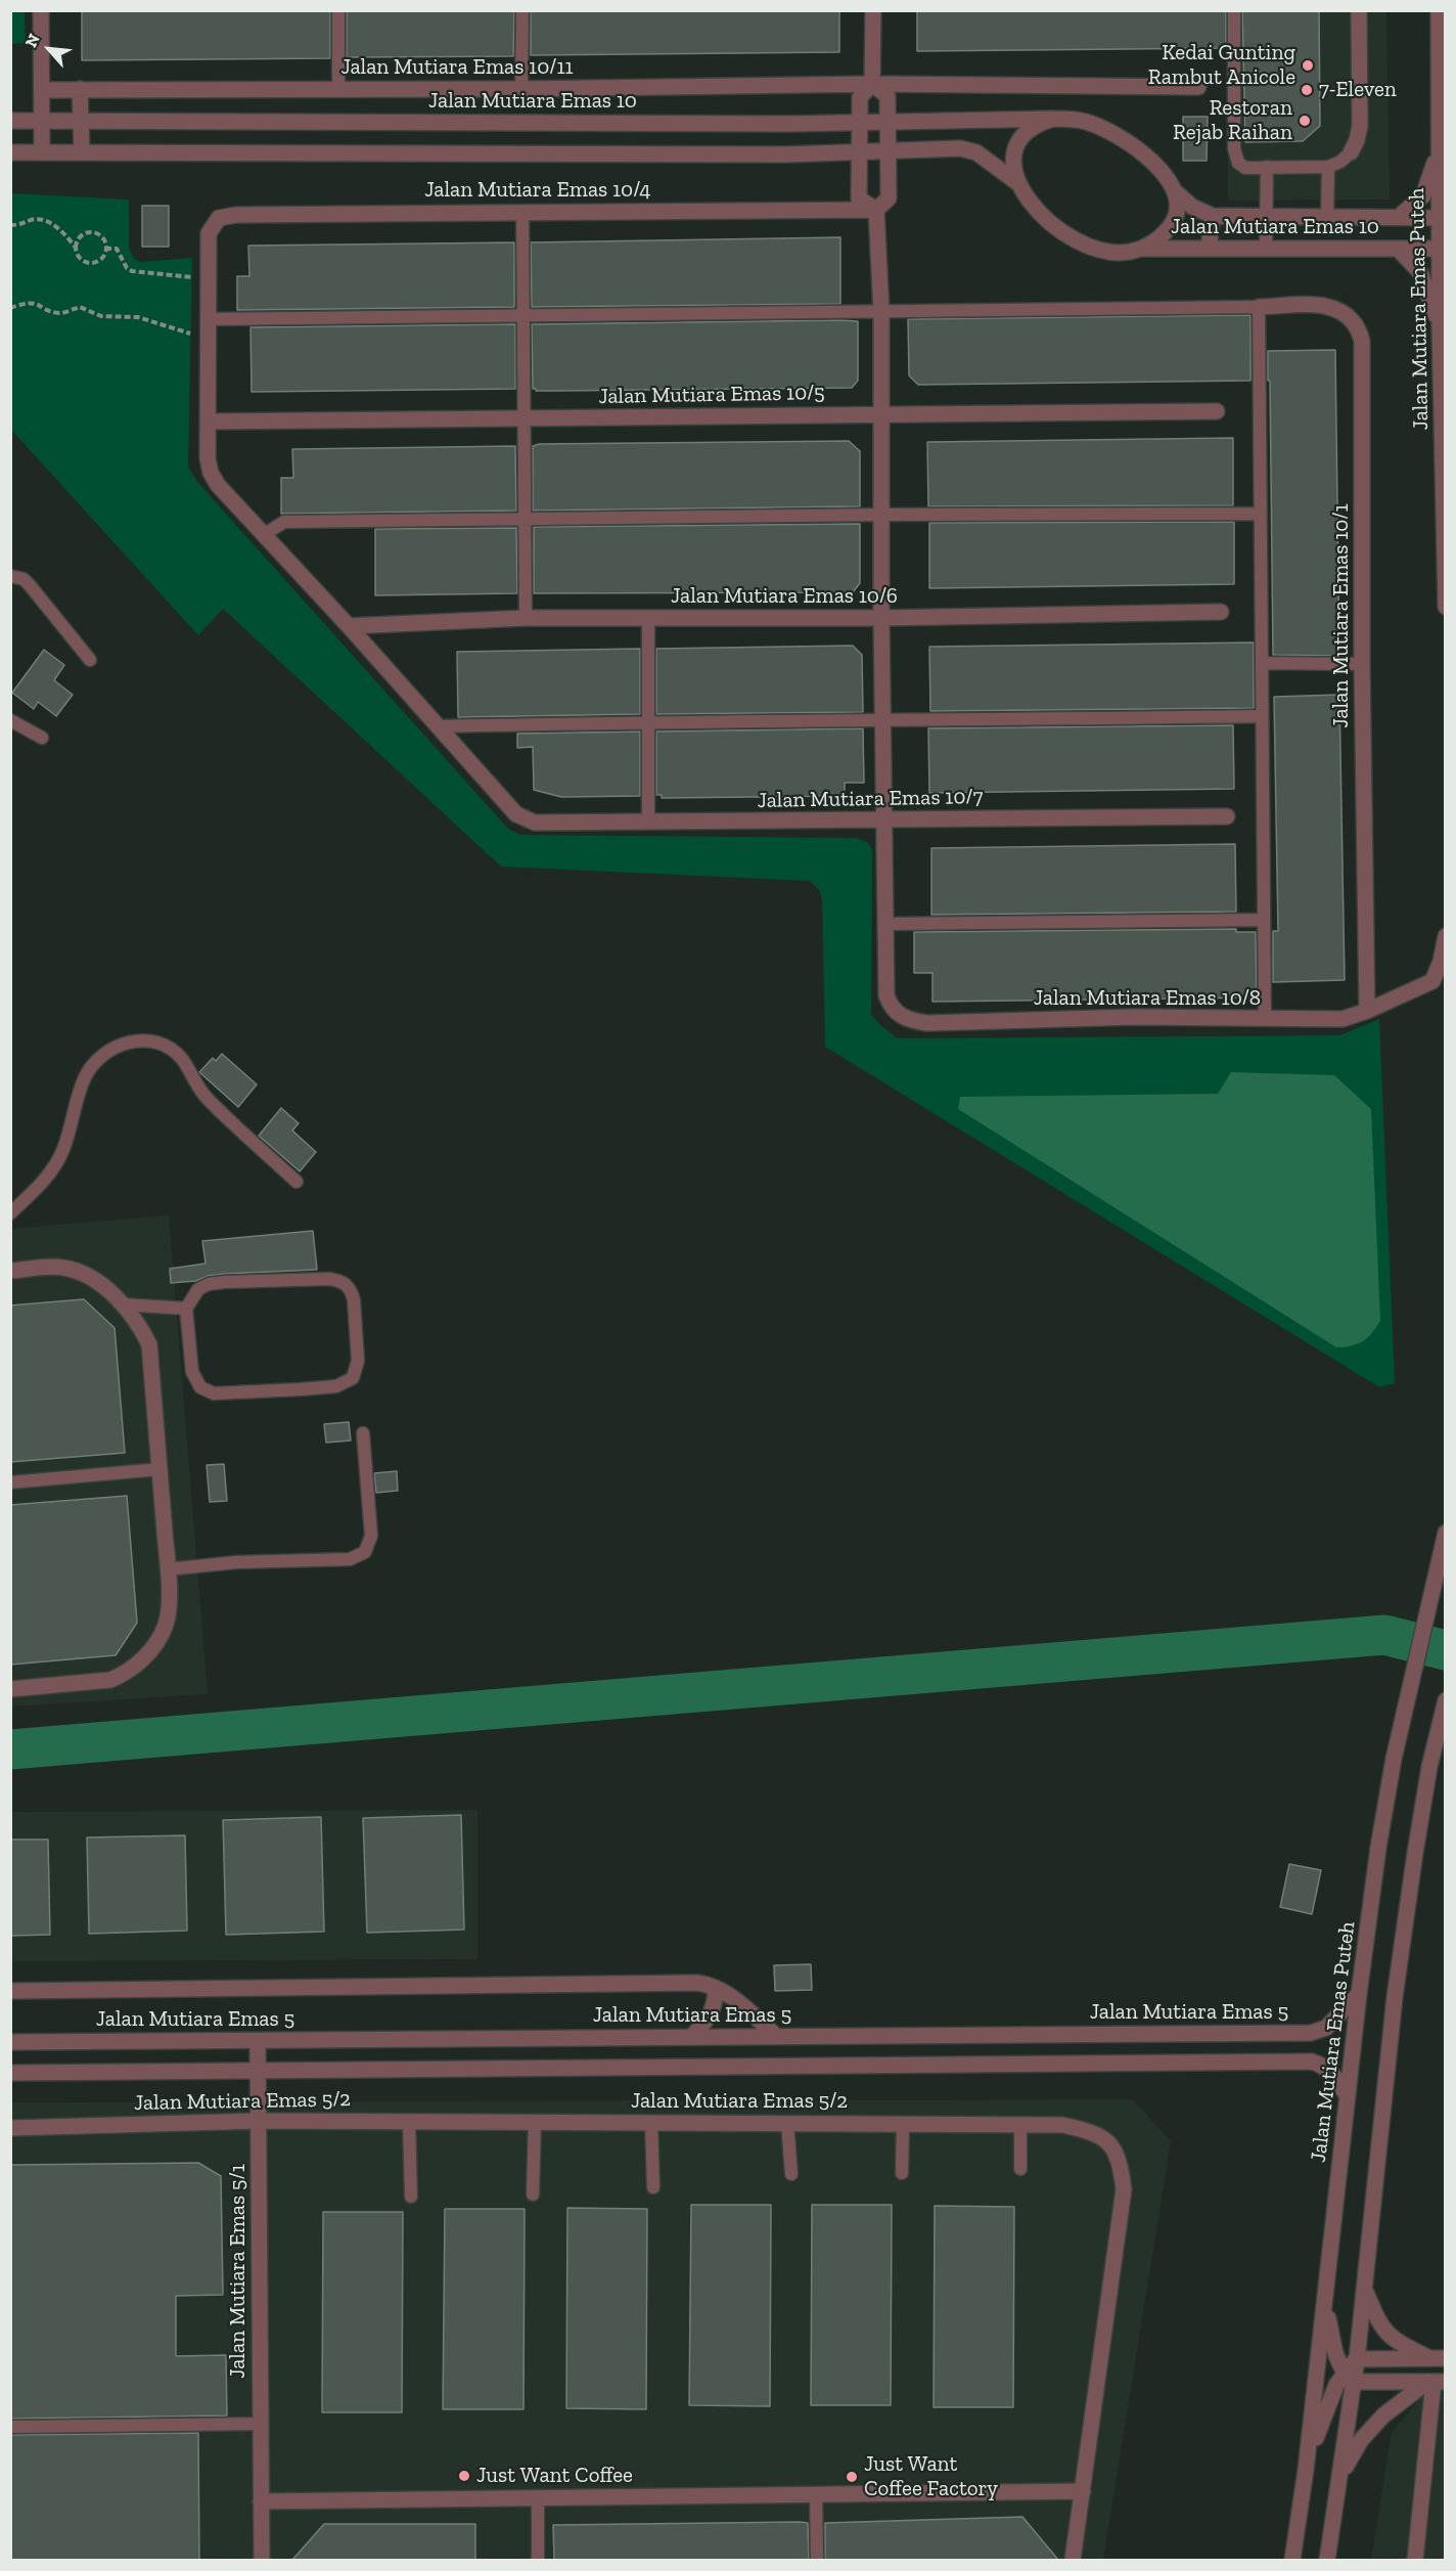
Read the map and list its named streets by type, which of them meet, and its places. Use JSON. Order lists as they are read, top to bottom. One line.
{"streets":{"street":["Jalan Mutiara Emas 10/11","Jalan Mutiara Emas 10","Jalan Mutiara Emas 10/4","Jalan Mutiara Emas Puteh","Jalan Mutiara Emas 10/5","Jalan Mutiara Emas 10/6","Jalan Mutiara Emas 10/1","Jalan Mutiara Emas 10/7","Jalan Mutiara Emas 10/8","Jalan Mutiara Emas 5","Jalan Mutiara Emas 5/2","Jalan Mutiara Emas 5/1"]},"crossings":[["Jalan Mutiara Emas 10","Jalan Mutiara Emas Puteh"],["Jalan Mutiara Emas 10/4","Jalan Mutiara Emas 10/8"],["Jalan Mutiara Emas Puteh","Jalan Mutiara Emas 5"],["Jalan Mutiara Emas 10/5","Jalan Mutiara Emas 10/8"],["Jalan Mutiara Emas 10/6","Jalan Mutiara Emas 10/8"],["Jalan Mutiara Emas 10/1","Jalan Mutiara Emas 10/8"],["Jalan Mutiara Emas 10/7","Jalan Mutiara Emas 10/8"],["Jalan Mutiara Emas 5","Jalan Mutiara Emas 5/1"],["Jalan Mutiara Emas 5/2","Jalan Mutiara Emas 5/1"]],"places":["Kedai Gunting Rambut Anicole","7-Eleven","Restoran Rejab Raihan","Just Want Coffee","Just Want Coffee Factory"],"north":"top left"}
